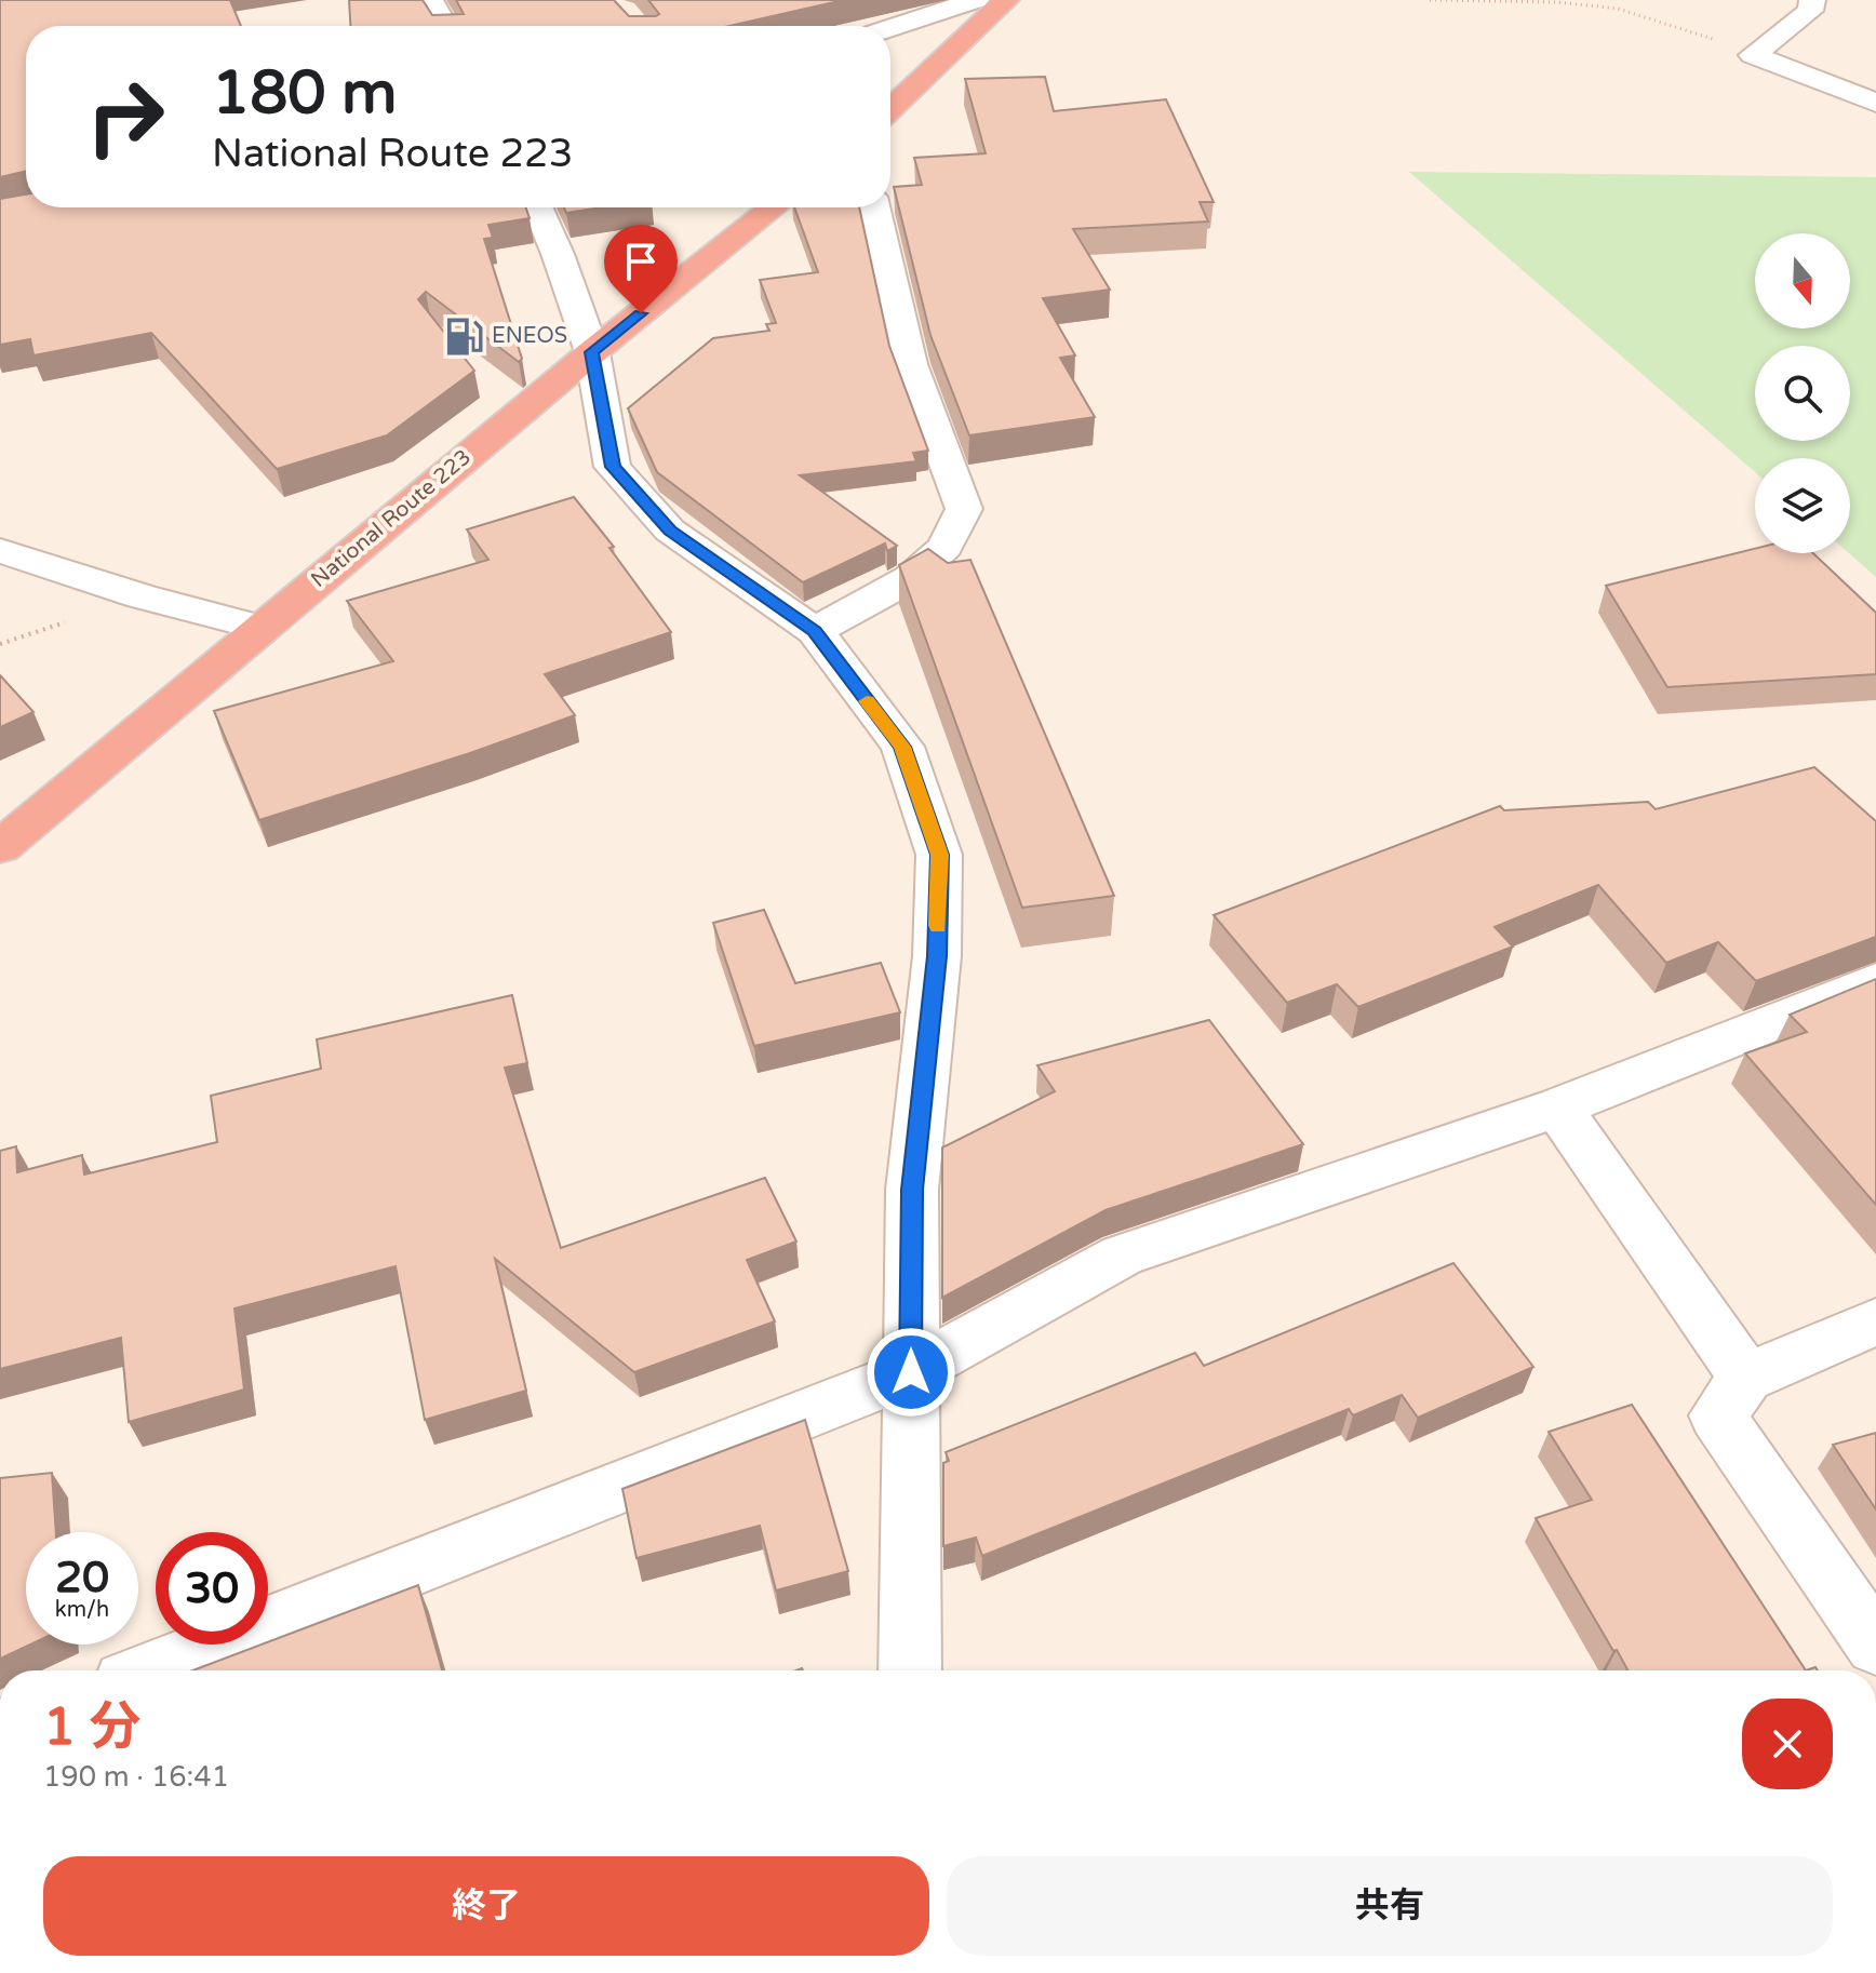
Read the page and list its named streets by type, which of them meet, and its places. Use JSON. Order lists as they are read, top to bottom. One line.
{"streets":{"highway":["National Route 223"]},"places":{"fuel station":["ENEOS"]},"north":"bottom","page":{"turn":["180 m","National Route 223"],"speed":"20 km/h","limit":"30","heading":["1 分","190 m · 16:41"],"buttons":["終了","共有"]}}
